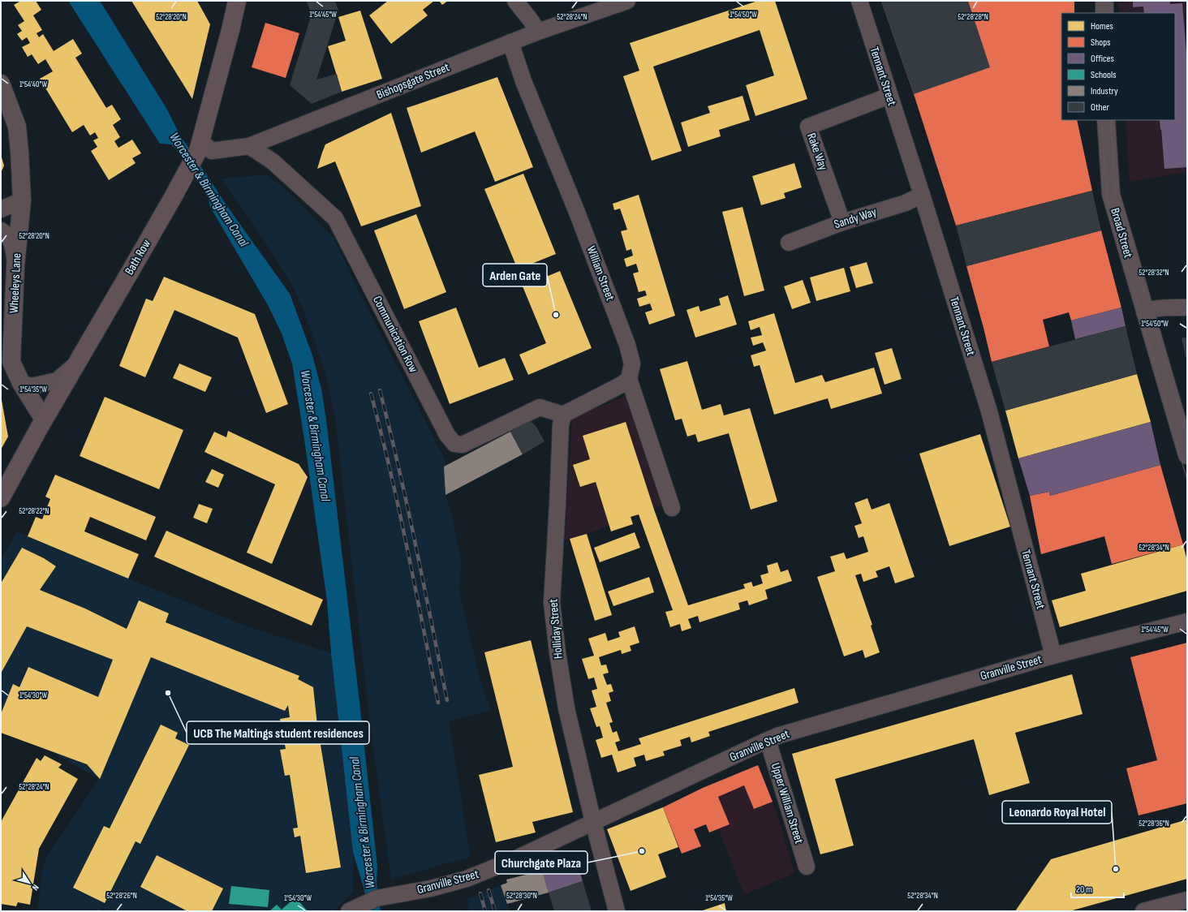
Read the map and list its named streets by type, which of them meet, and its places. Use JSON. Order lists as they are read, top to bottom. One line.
{"streets":{"main road":["Bath Row"],"street":["Tennant Street","Bishopsgate Street","Rake Way","Sandy Way","Broad Street","William Street","Wheeleys Lane","Communication Row","Holliday Street","Granville Street","Upper William Street"]},"crossings":[["Tennant Street","Rake Way"],["Tennant Street","Sandy Way"],["Tennant Street","Granville Street"],["Bishopsgate Street","Bath Row"],["Bishopsgate Street","William Street"],["Bishopsgate Street","Communication Row"],["Rake Way","Sandy Way"],["Bath Row","Wheeleys Lane"],["Communication Row","Holliday Street"],["Holliday Street","Granville Street"],["Granville Street","Upper William Street"]],"water":["Worcester & Birmingham Canal"],"places":["Arden Gate","UCB The Maltings student residences","Churchgate Plaza","Leonardo Royal Hotel"],"legend":["Homes","Shops","Offices","Schools","Industry","Other"],"scale_bar":"20 m","north":"bottom right","coordinates":["1°54'45\"W","1°54'50\"W","52°28'20\"N","52°28'24\"N","52°28'28\"N","1°54'40\"W","52°28'32\"N","1°54'35\"W","52°28'22\"N","52°28'34\"N","1°54'30\"W","52°28'36\"N","52°28'26\"N","52°28'30\"N"]}
